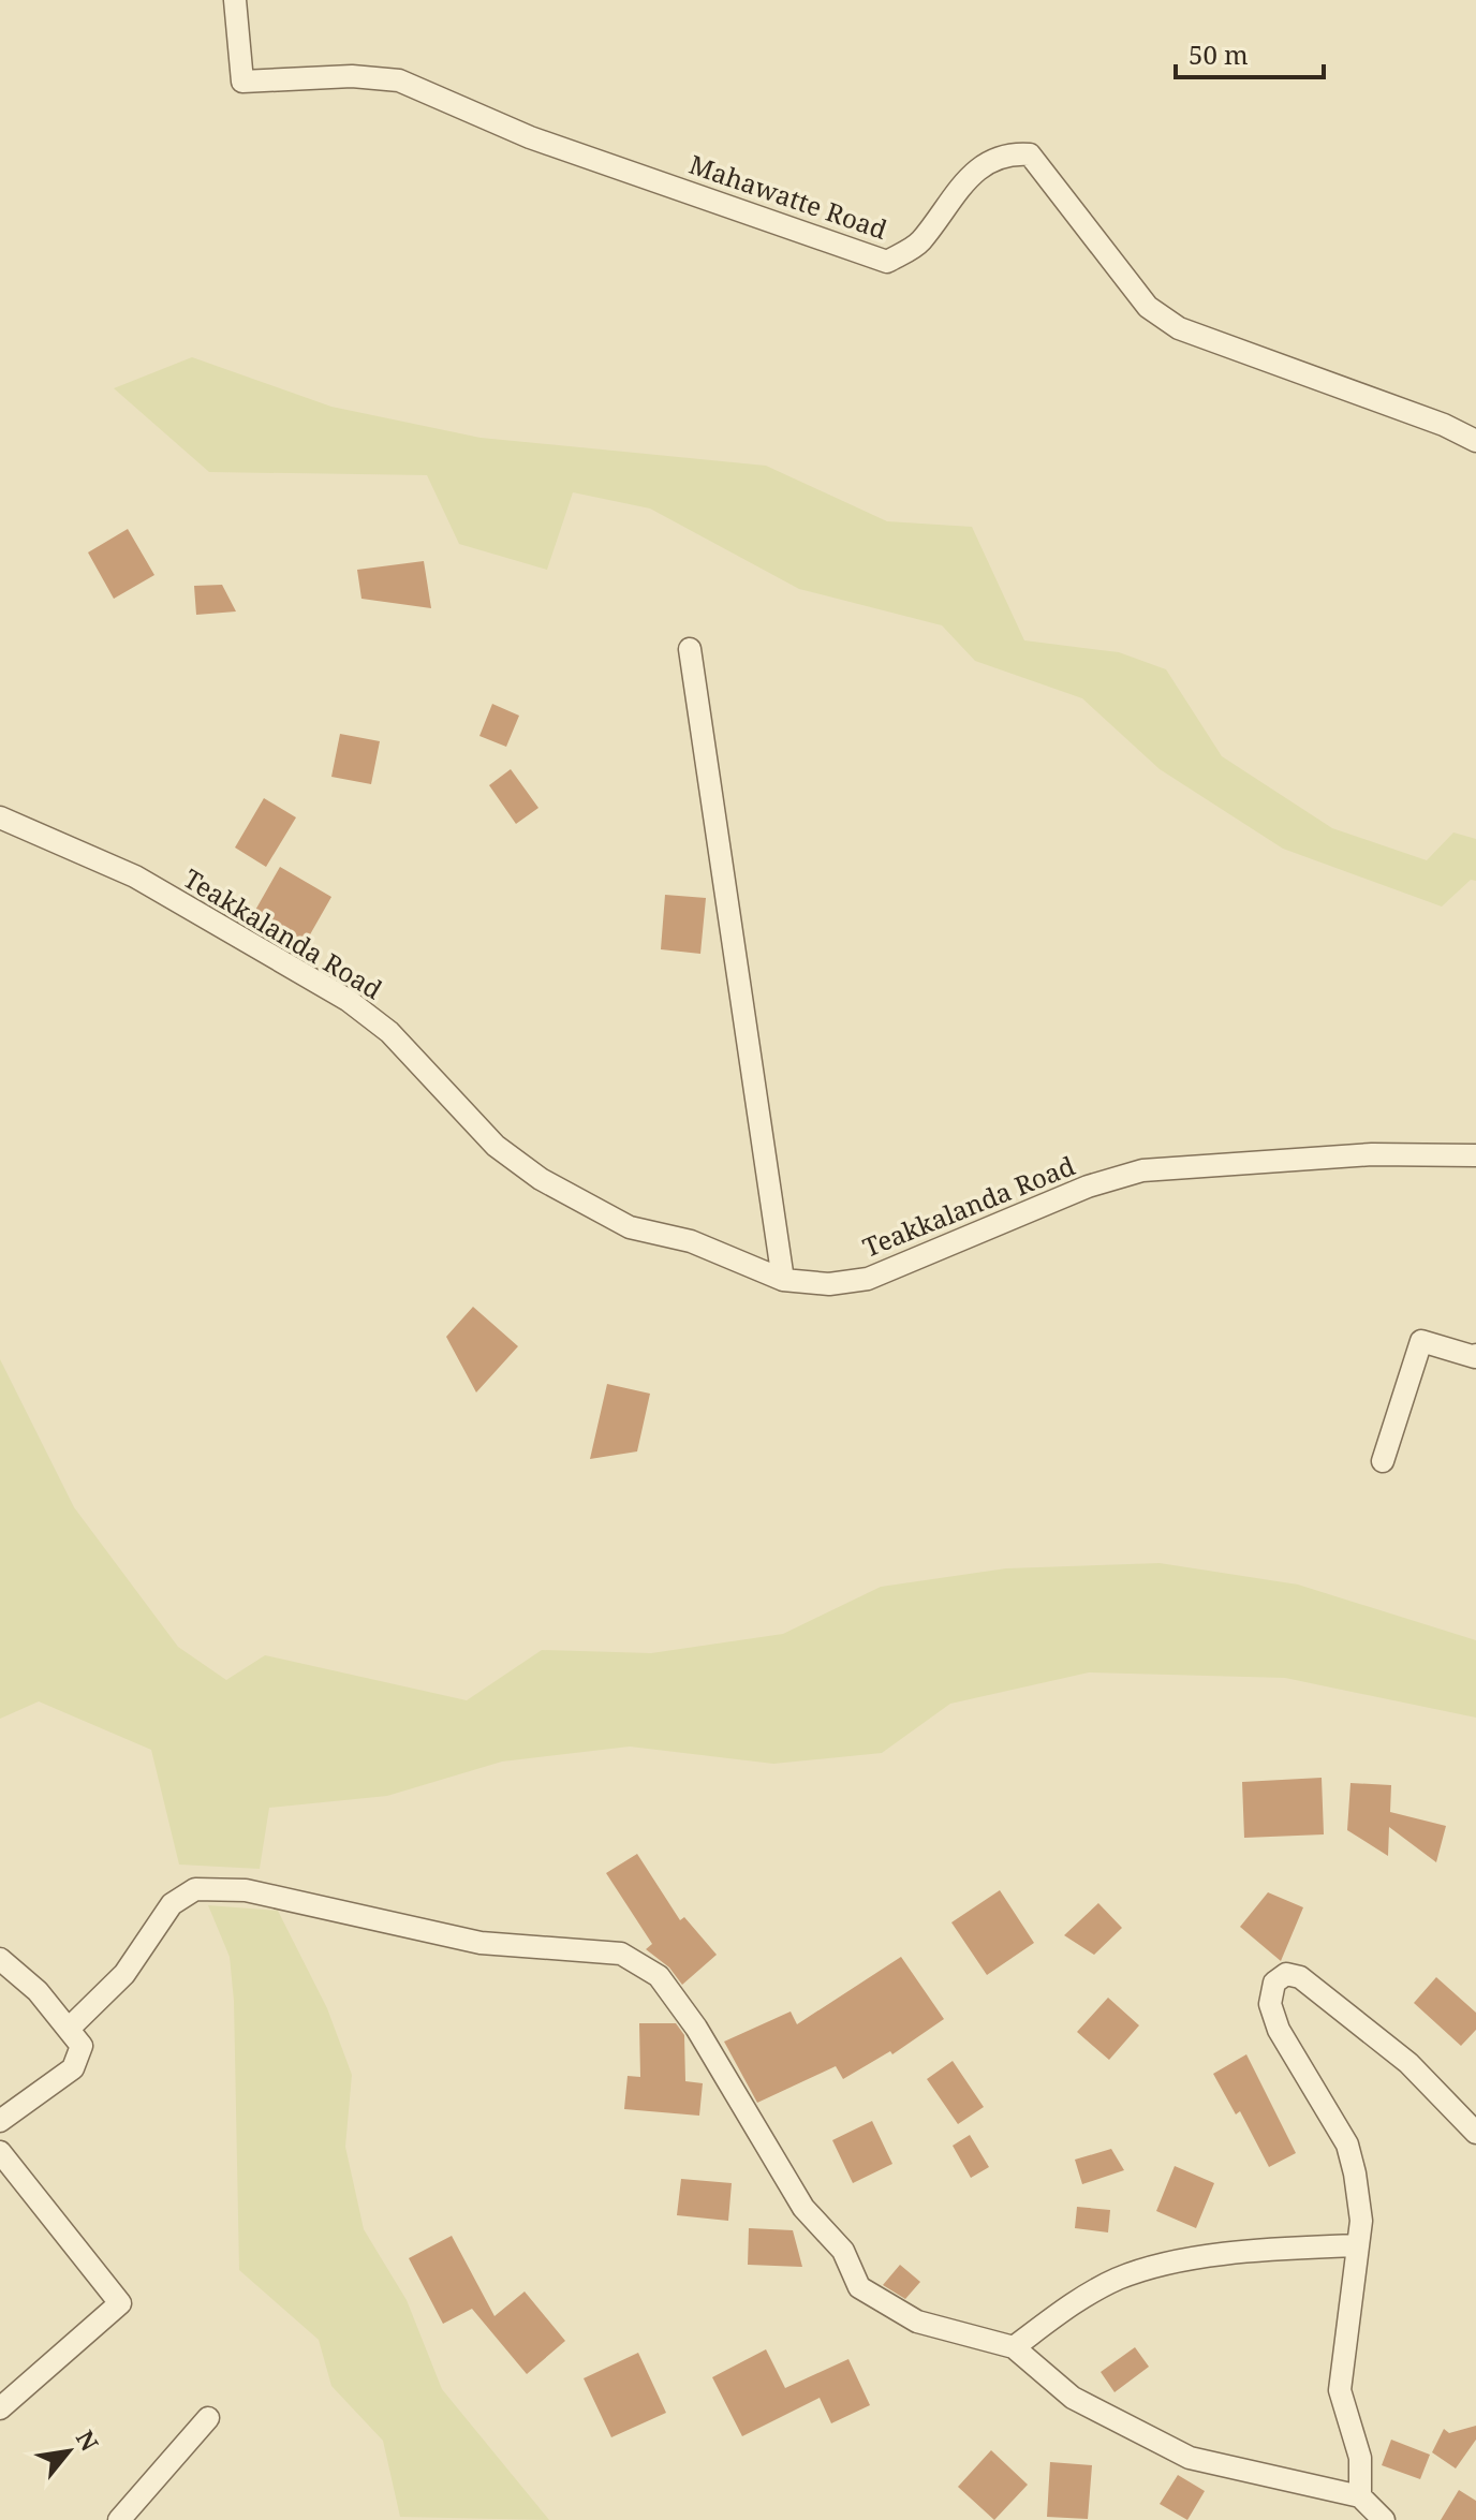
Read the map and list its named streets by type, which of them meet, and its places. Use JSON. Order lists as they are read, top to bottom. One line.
{"streets":{"street":["Mahawatte Road","Teakkalanda Road"]},"scale_bar":"50 m","north":"top right"}
